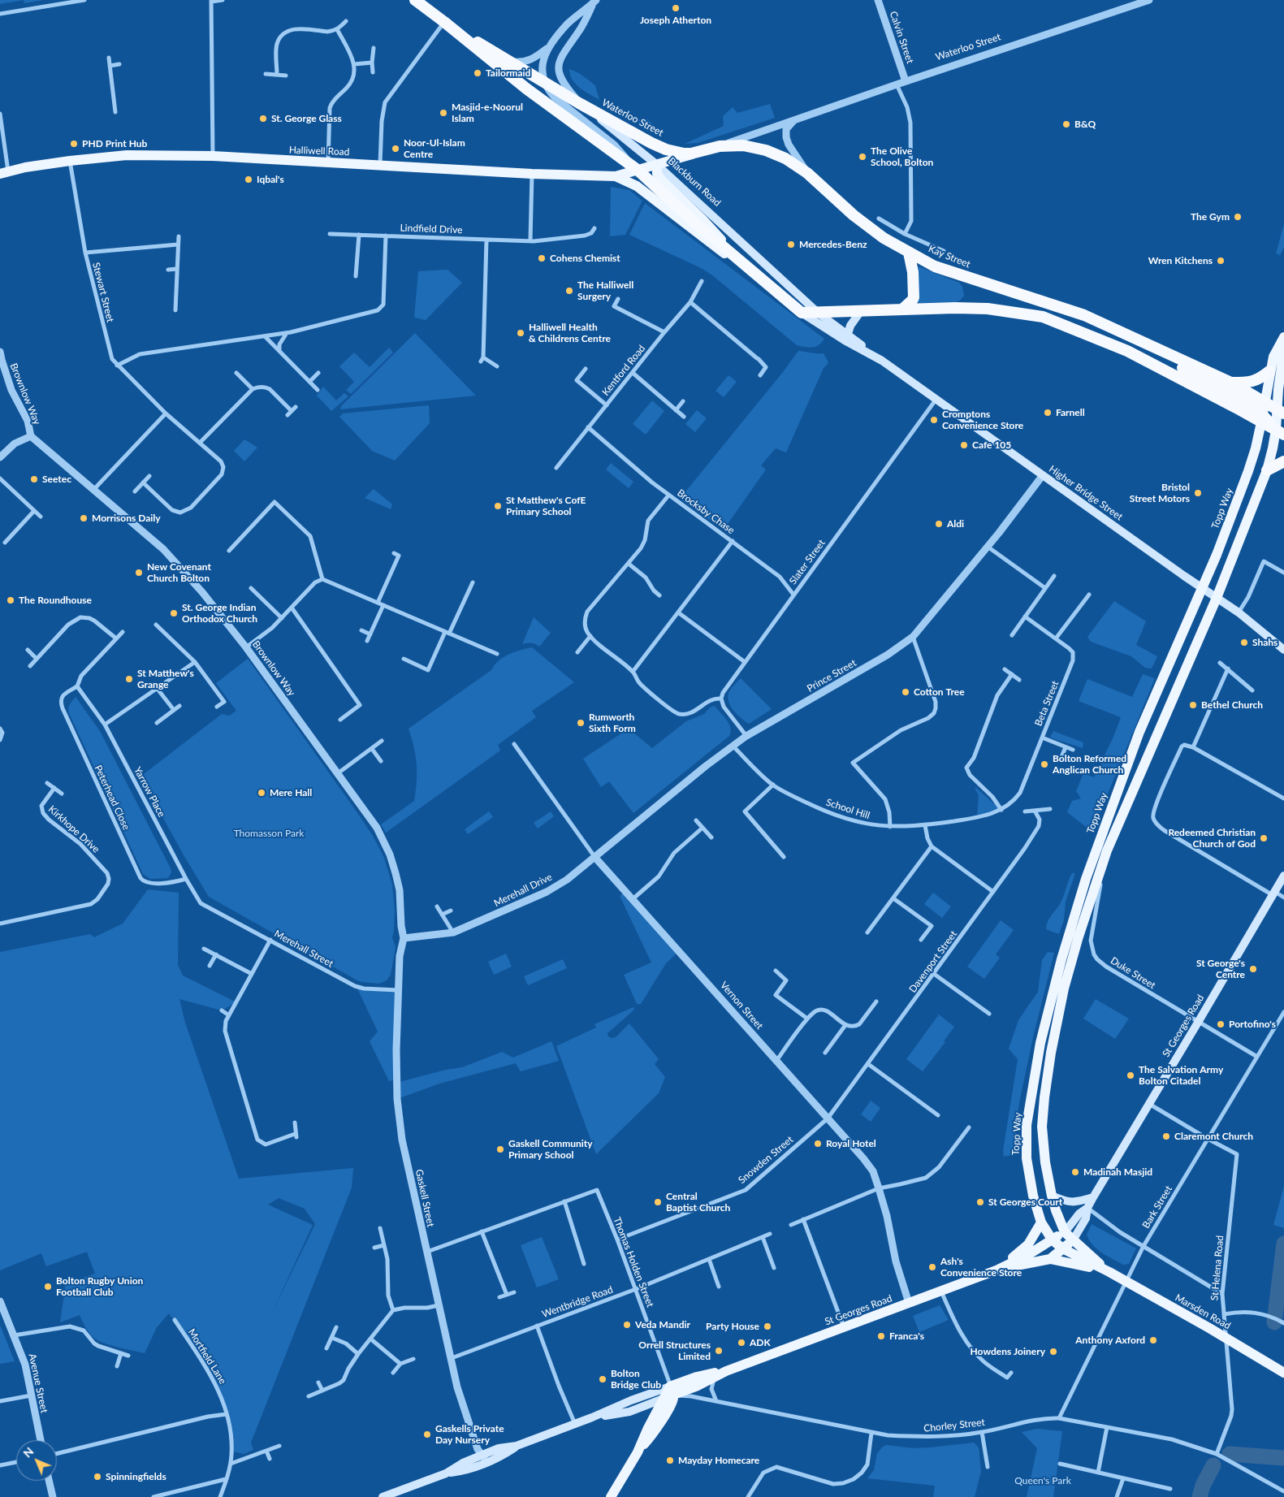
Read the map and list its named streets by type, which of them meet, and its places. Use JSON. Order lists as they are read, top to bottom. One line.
{"streets":{"highway":["Waterloo Street","Blackburn Road","Kay Street"],"main road":["Halliwell Road","Higher Bridge Street","Topp Way","St Georges Road","Marsden Road"],"street":["Calvin Street","Lindfield Drive","Stewart Street","Kentford Road","Brownlow Way","Brocksby Chase","Slater Street","Prince Street","Beta Street","Yarrow Place","Peterhead Close","School Hill","Kirkhope Drive","Merehall Drive","Merehall Street","Davenport Street","Duke Street","Vernon Street","Snowden Street","Gaskell Street","Bark Street","Thomas Holden Street","St Helena Road","Wentbridge Road","Mortfield Lane","Avenue Street","Chorley Street"]},"crossings":[["Calvin Street","Waterloo Street"],["Waterloo Street","Blackburn Road"],["Waterloo Street","Kay Street"],["Halliwell Road","Blackburn Road"],["Halliwell Road","Kay Street"],["Halliwell Road","Stewart Street"],["Blackburn Road","Kay Street"],["Blackburn Road","Higher Bridge Street"],["Lindfield Drive","Stewart Street"],["Kay Street","Topp Way"],["Brownlow Way","Merehall Drive"],["Brownlow Way","Gaskell Street"],["Higher Bridge Street","Topp Way"],["Higher Bridge Street","Slater Street"],["Higher Bridge Street","Prince Street"],["Topp Way","St Georges Road"],["Topp Way","Marsden Road"],["Brocksby Chase","Slater Street"],["Prince Street","School Hill"],["Prince Street","Merehall Drive"],["Prince Street","Vernon Street"],["Beta Street","School Hill"],["Yarrow Place","Peterhead Close"],["Yarrow Place","Merehall Street"],["Merehall Drive","Vernon Street"],["Merehall Drive","Gaskell Street"],["Merehall Street","Gaskell Street"],["Davenport Street","Vernon Street"],["Davenport Street","Snowden Street"],["Duke Street","St Georges Road"],["Duke Street","Bark Street"],["Vernon Street","St Georges Road"],["Vernon Street","Snowden Street"],["St Georges Road","Thomas Holden Street"],["St Georges Road","Marsden Road"],["St Georges Road","Chorley Street"],["Snowden Street","Thomas Holden Street"],["Gaskell Street","Wentbridge Road"],["Bark Street","St Helena Road"],["Bark Street","Chorley Street"],["Thomas Holden Street","Wentbridge Road"],["Thomas Holden Street","Chorley Street"],["St Helena Road","Chorley Street"]],"parks":["Thomasson Park","Queen's Park"],"places":["Joseph Atherton","Tailormaid","Masjid-e-Noorul Islam","St. George Glass","B&Q","PHD Print Hub","Noor-Ul-Islam Centre","The Olive School, Bolton","Iqbal's","The Gym","Mercedes-Benz","Cohens Chemist","Wren Kitchens","The Halliwell Surgery","Halliwell Health & Childrens Centre","Farnell","Cromptons Convenience Store","Cafe 105","Seetec","Bristol Street Motors","St Matthew's CofE Primary School","Morrisons Daily","Aldi","New Covenant Church Bolton","The Roundhouse","St. George Indian Orthodox Church","Shahs","St Matthew's Grange","Cotton Tree","Bethel Church","Rumworth Sixth Form","Bolton Reformed Anglican Church","Mere Hall","Redeemed Christian Church of God","St George's Centre","Portofino's","The Salvation Army Bolton Citadel","Claremont Church","Royal Hotel","Gaskell Community Primary School","Madinah Masjid","Central Baptist Church","St Georges Court","Ash's Convenience Store","Bolton Rugby Union Football Club","Veda Mandir","Party House","Franca's","Anthony Axford","ADK","Orrell Structures Limited","Howdens Joinery","Bolton Bridge Club","Gaskells Private Day Nursery","Mayday Homecare","Spinningfields"],"north":"top left"}
